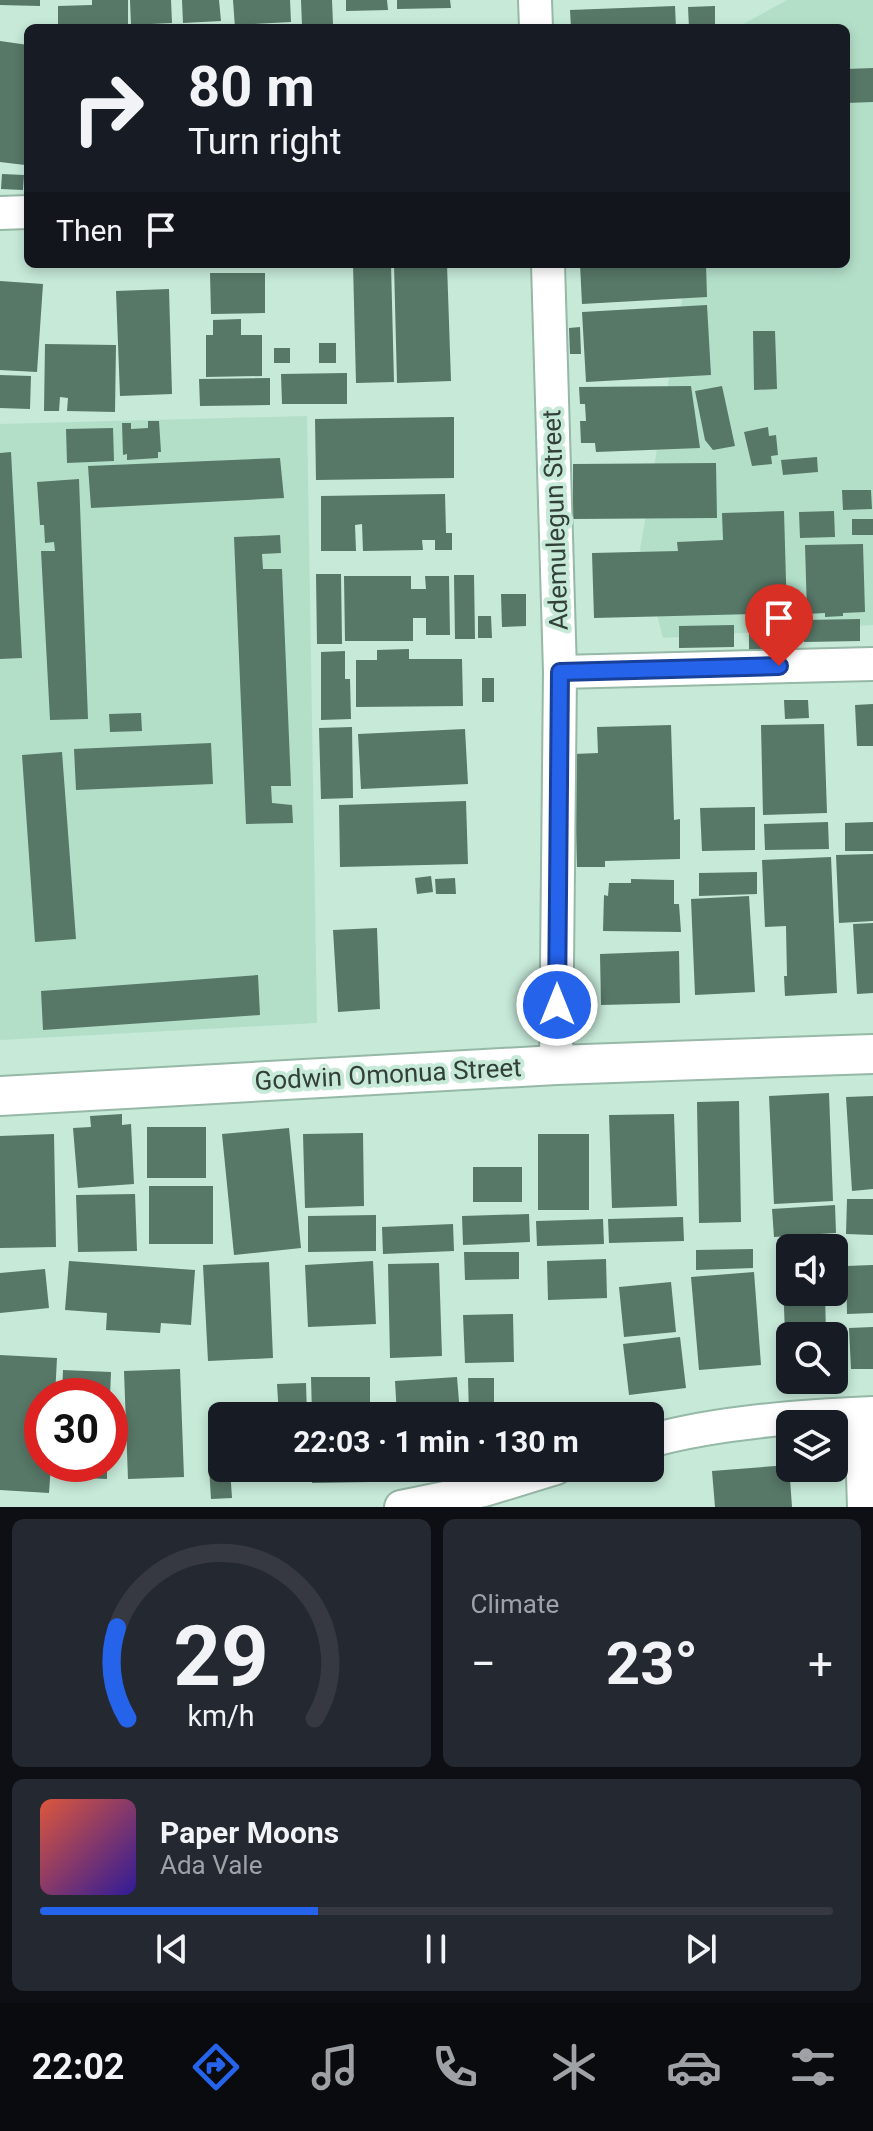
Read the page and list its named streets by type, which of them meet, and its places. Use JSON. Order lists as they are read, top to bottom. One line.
{"streets":{"street":["Ademulegun Street","Godwin Omonua Street"]},"crossings":[["Ademulegun Street","Godwin Omonua Street"]],"page":{"turn":["80 m","Turn right"],"then":"Then","limit":"30","trip":"22:03 · 1 min · 130 m","tile":"Climate","heat":["−","23°","+"],"song":["Paper Moons","Ada Vale"],"tabs":"22:02","gauge":["29","km/h"]}}
